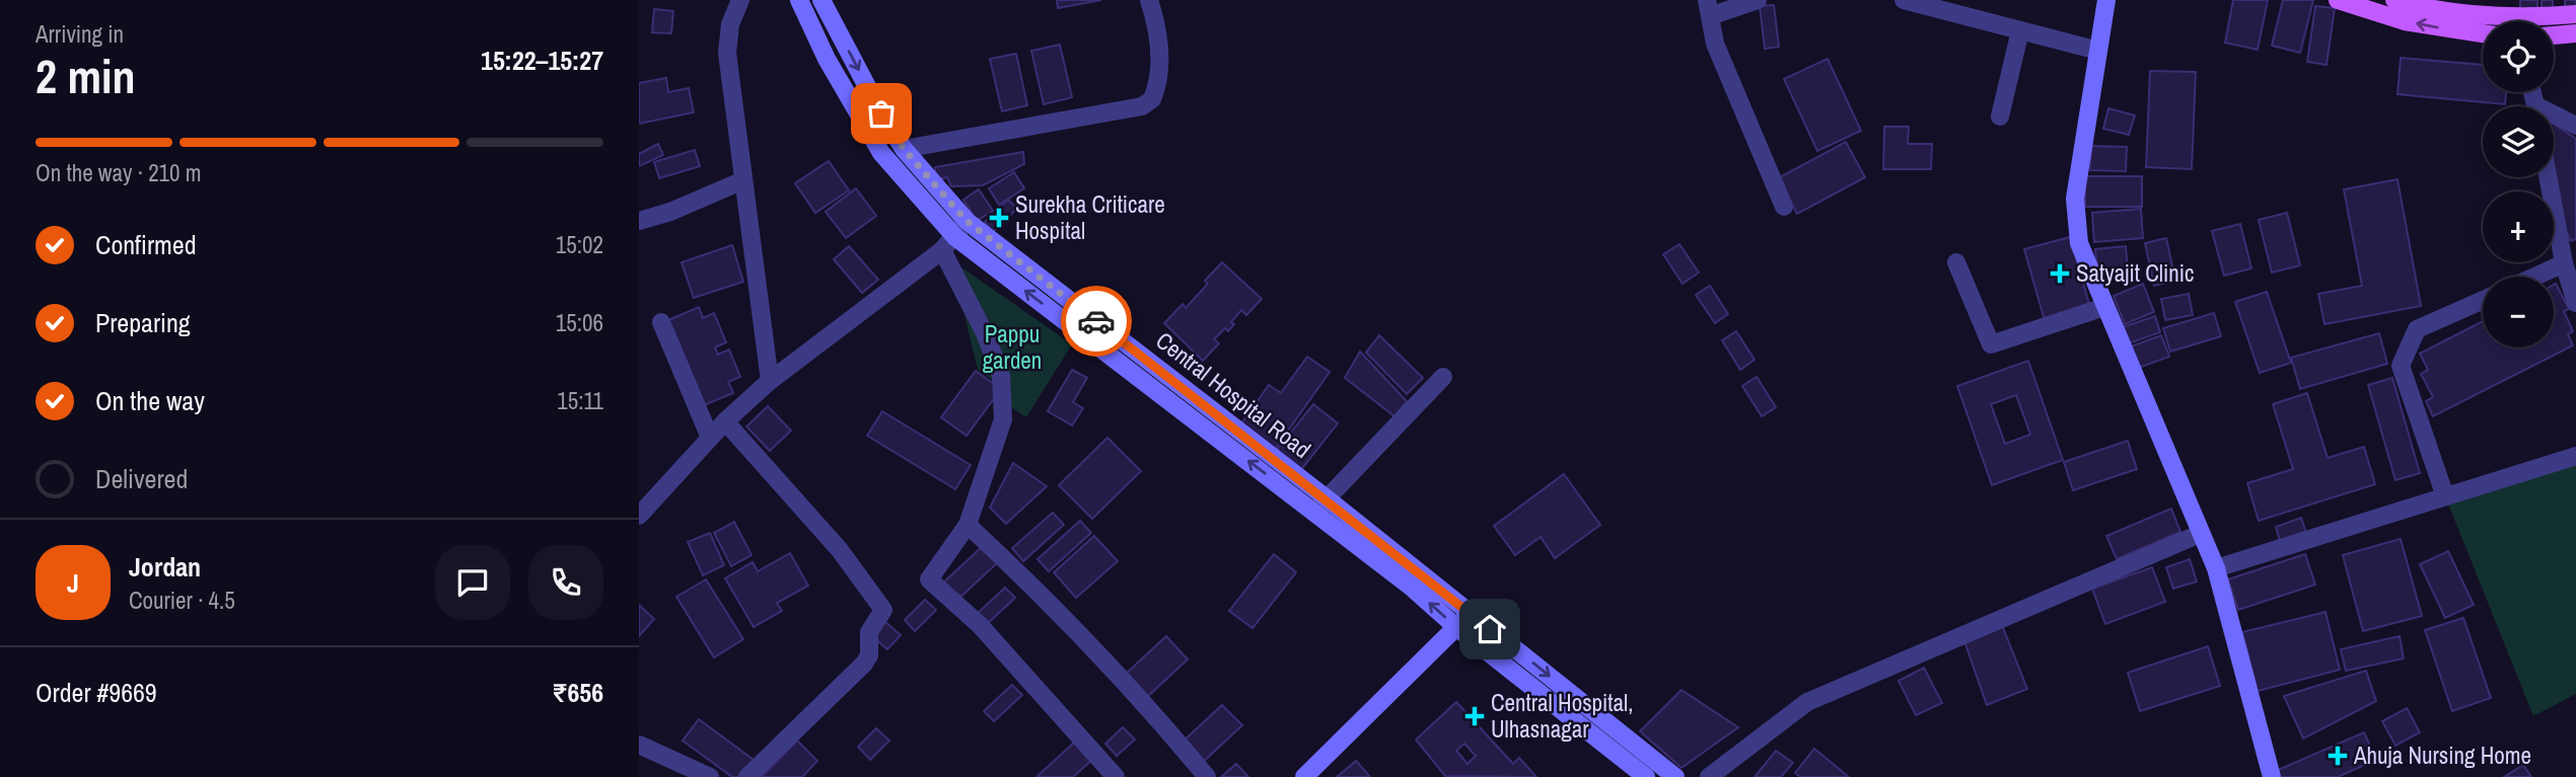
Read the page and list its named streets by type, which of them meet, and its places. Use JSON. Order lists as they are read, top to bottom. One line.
{"streets":{"street":["Central Hospital Road"]},"parks":["Pappu garden"],"places":{"health":["Surekha Criticare Hospital","Satyajit Clinic","Central Hospital, Ulhasnagar","Ahuja Nursing Home"]},"page":{"heading":["2 min","Arriving in","15:22–15:27"],"panel":["Jordan","Courier · 4.5","Order #9669","₹656"],"map_buttons":["+","−"],"bar":"On the way · 210 m","list":[["Confirmed","15:02"],["Preparing","15:06"],["On the way","15:11"],"Delivered"],"round":"J"}}
